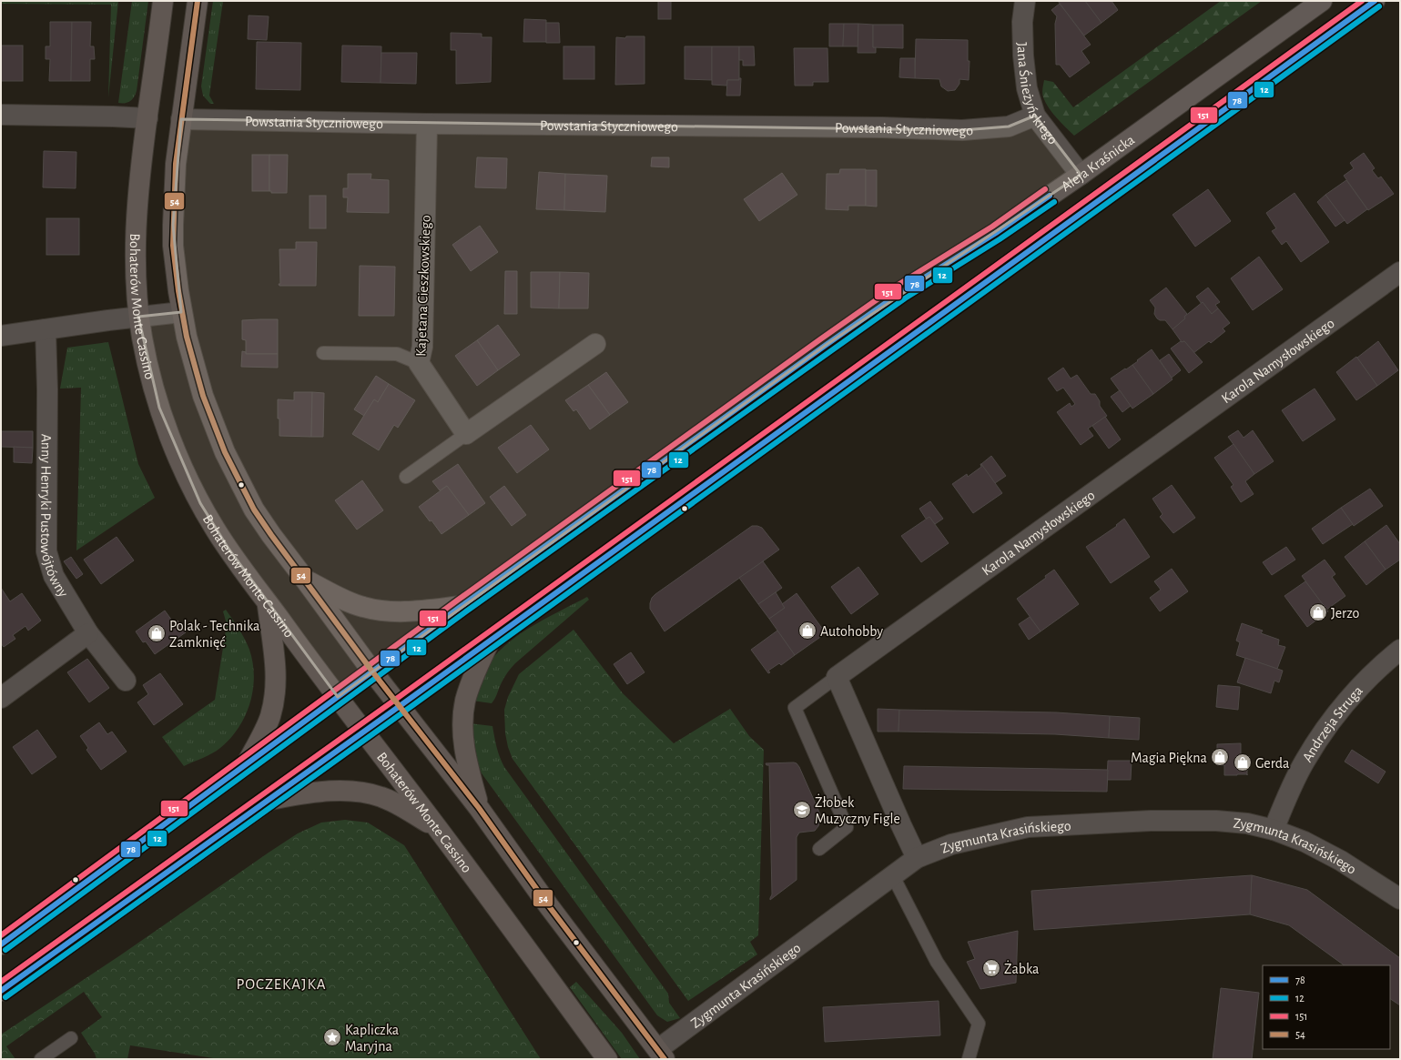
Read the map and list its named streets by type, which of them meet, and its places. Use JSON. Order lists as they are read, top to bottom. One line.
{"streets":{"main road":["Aleja Kraśnicka","Bohaterów Monte Cassino"],"street":["Jana Śnieżyńskiego","Powstania Styczniowego","Kajetana Cieszkowskiego","Karola Namysłowskiego","Anny Henryki Pustowójtówny","Andrzeja Struga","Zygmunta Krasińskiego"]},"crossings":[["Jana Śnieżyńskiego","Powstania Styczniowego"],["Jana Śnieżyńskiego","Aleja Kraśnicka"],["Powstania Styczniowego","Kajetana Cieszkowskiego"],["Aleja Kraśnicka","Bohaterów Monte Cassino"],["Andrzeja Struga","Zygmunta Krasińskiego"]],"districts":["POCZEKAJKA"],"places":{"shop":["Jerzo","Autohobby","Polak - Technika Zamknięć","Magia Piękna","Gerda"],"school or university":["Żłobek Muzyczny Figle"],"supermarket":["Żabka"],"place":["Kapliczka Maryjna"]},"lines":["transit line 78","transit line 151","transit line 54","transit line 12"],"legend":["78","12","151","54"]}
